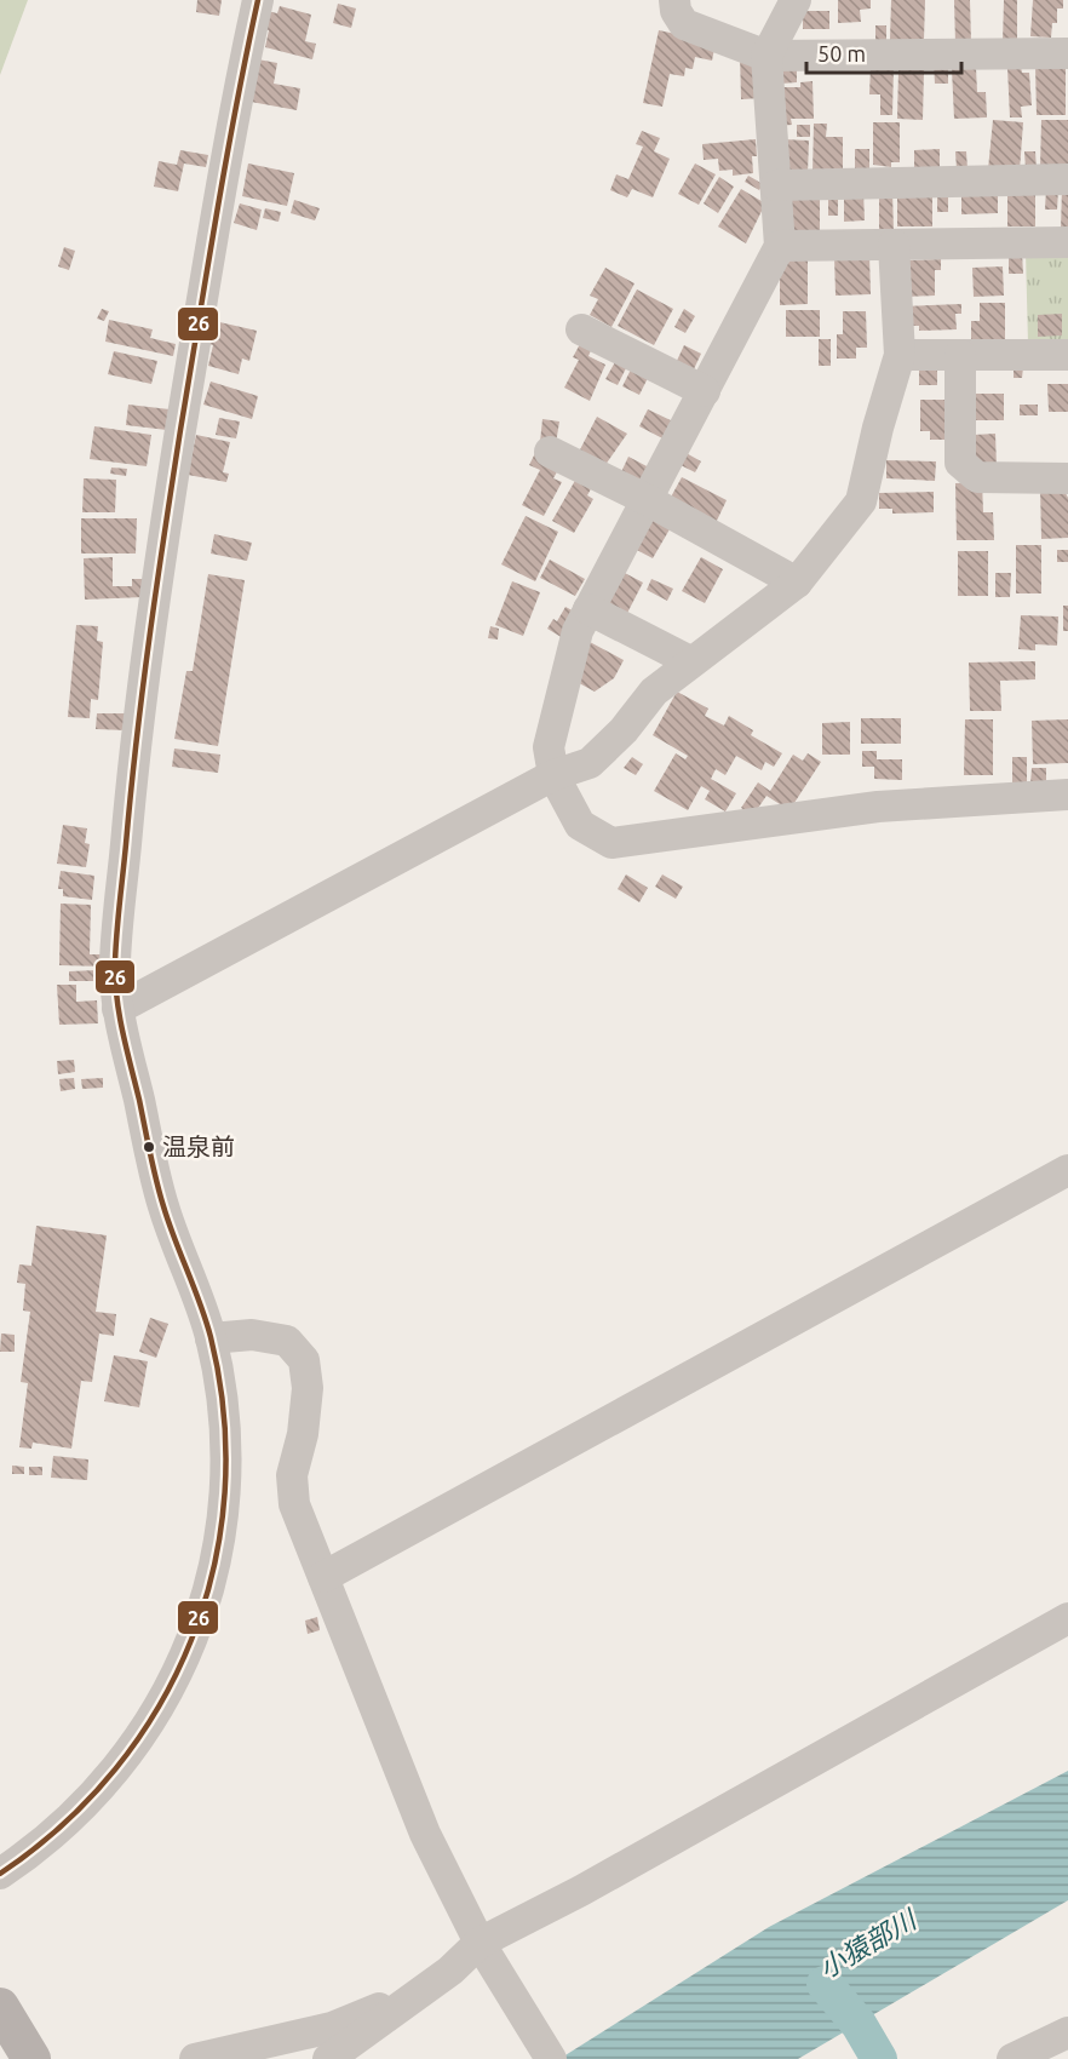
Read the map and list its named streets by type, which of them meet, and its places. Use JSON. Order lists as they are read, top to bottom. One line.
{"water":["小猿部川"],"places":["温泉前"],"lines":["transit line 26"],"scale_bar":"50 m"}
